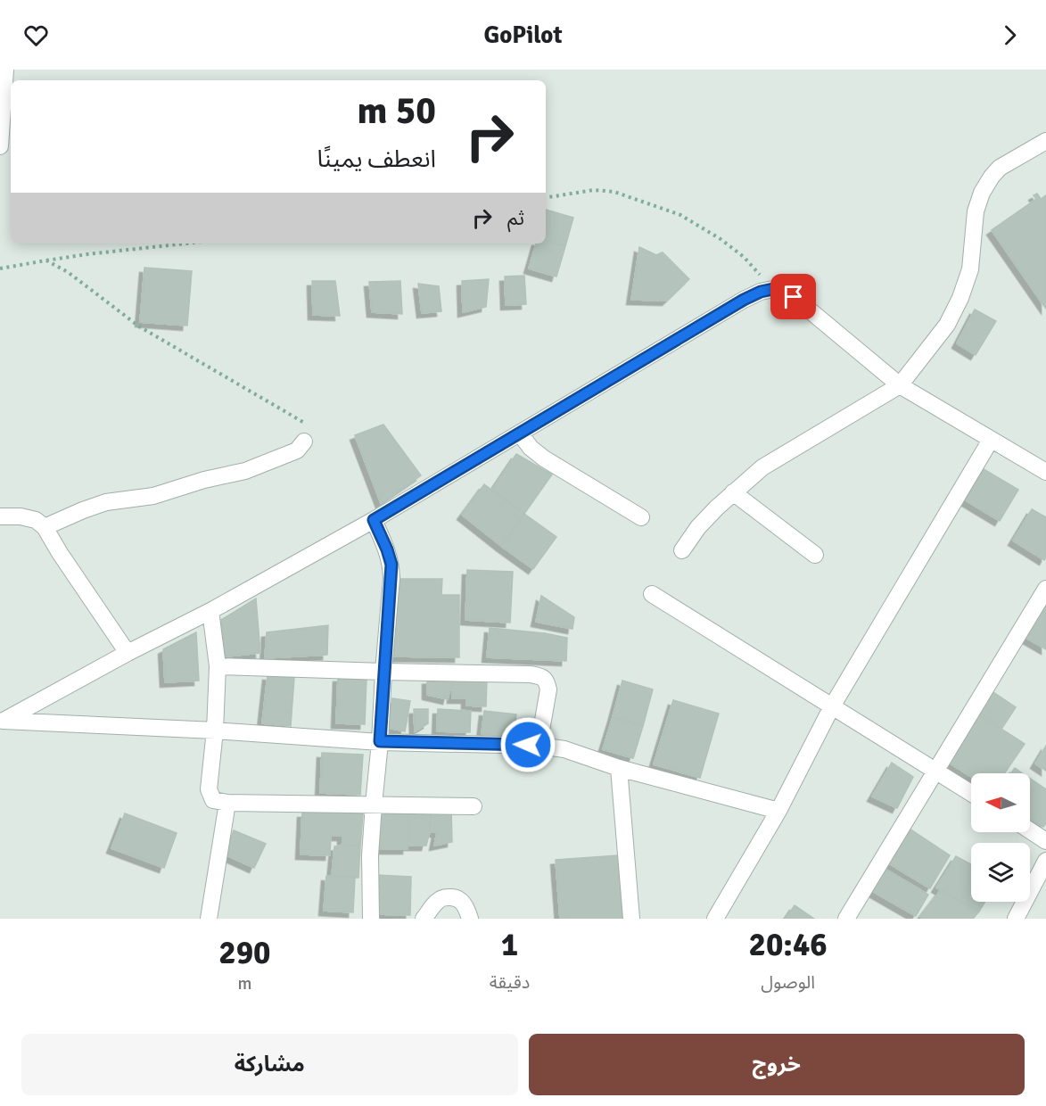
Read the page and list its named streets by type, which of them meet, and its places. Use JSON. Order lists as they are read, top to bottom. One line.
{"north":"left","page":{"header":"GoPilot","turn":["50 m","انعطف يمينًا"],"then":"ثم","eta":["20:46","الوصول","1","دقيقة","290","m"],"buttons":["خروج","مشاركة"]}}
